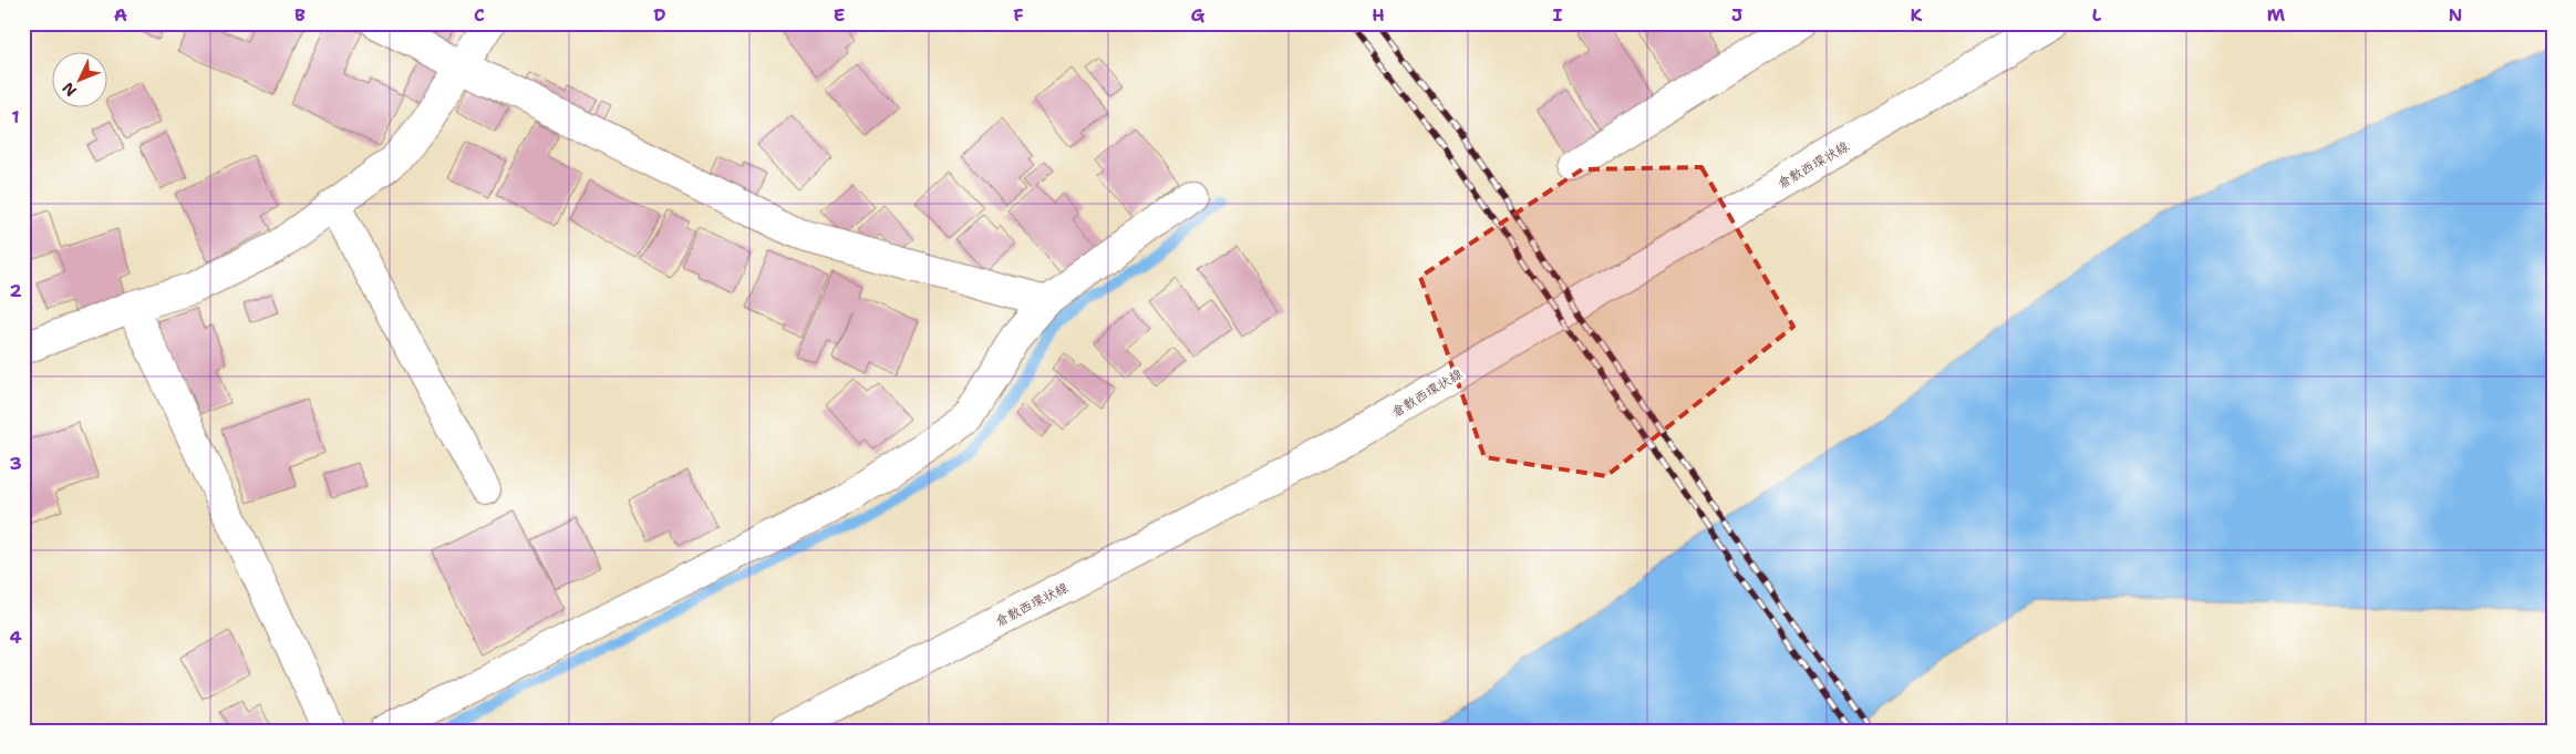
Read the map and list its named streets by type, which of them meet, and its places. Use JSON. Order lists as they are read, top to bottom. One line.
{"streets":{"street":["倉敷西環状線"]},"north":"bottom left","grid":{"columns":["A","B","C","D","E","F","G","H","I","J","K","L","M","N"],"rows":["1","2","3","4"]}}
